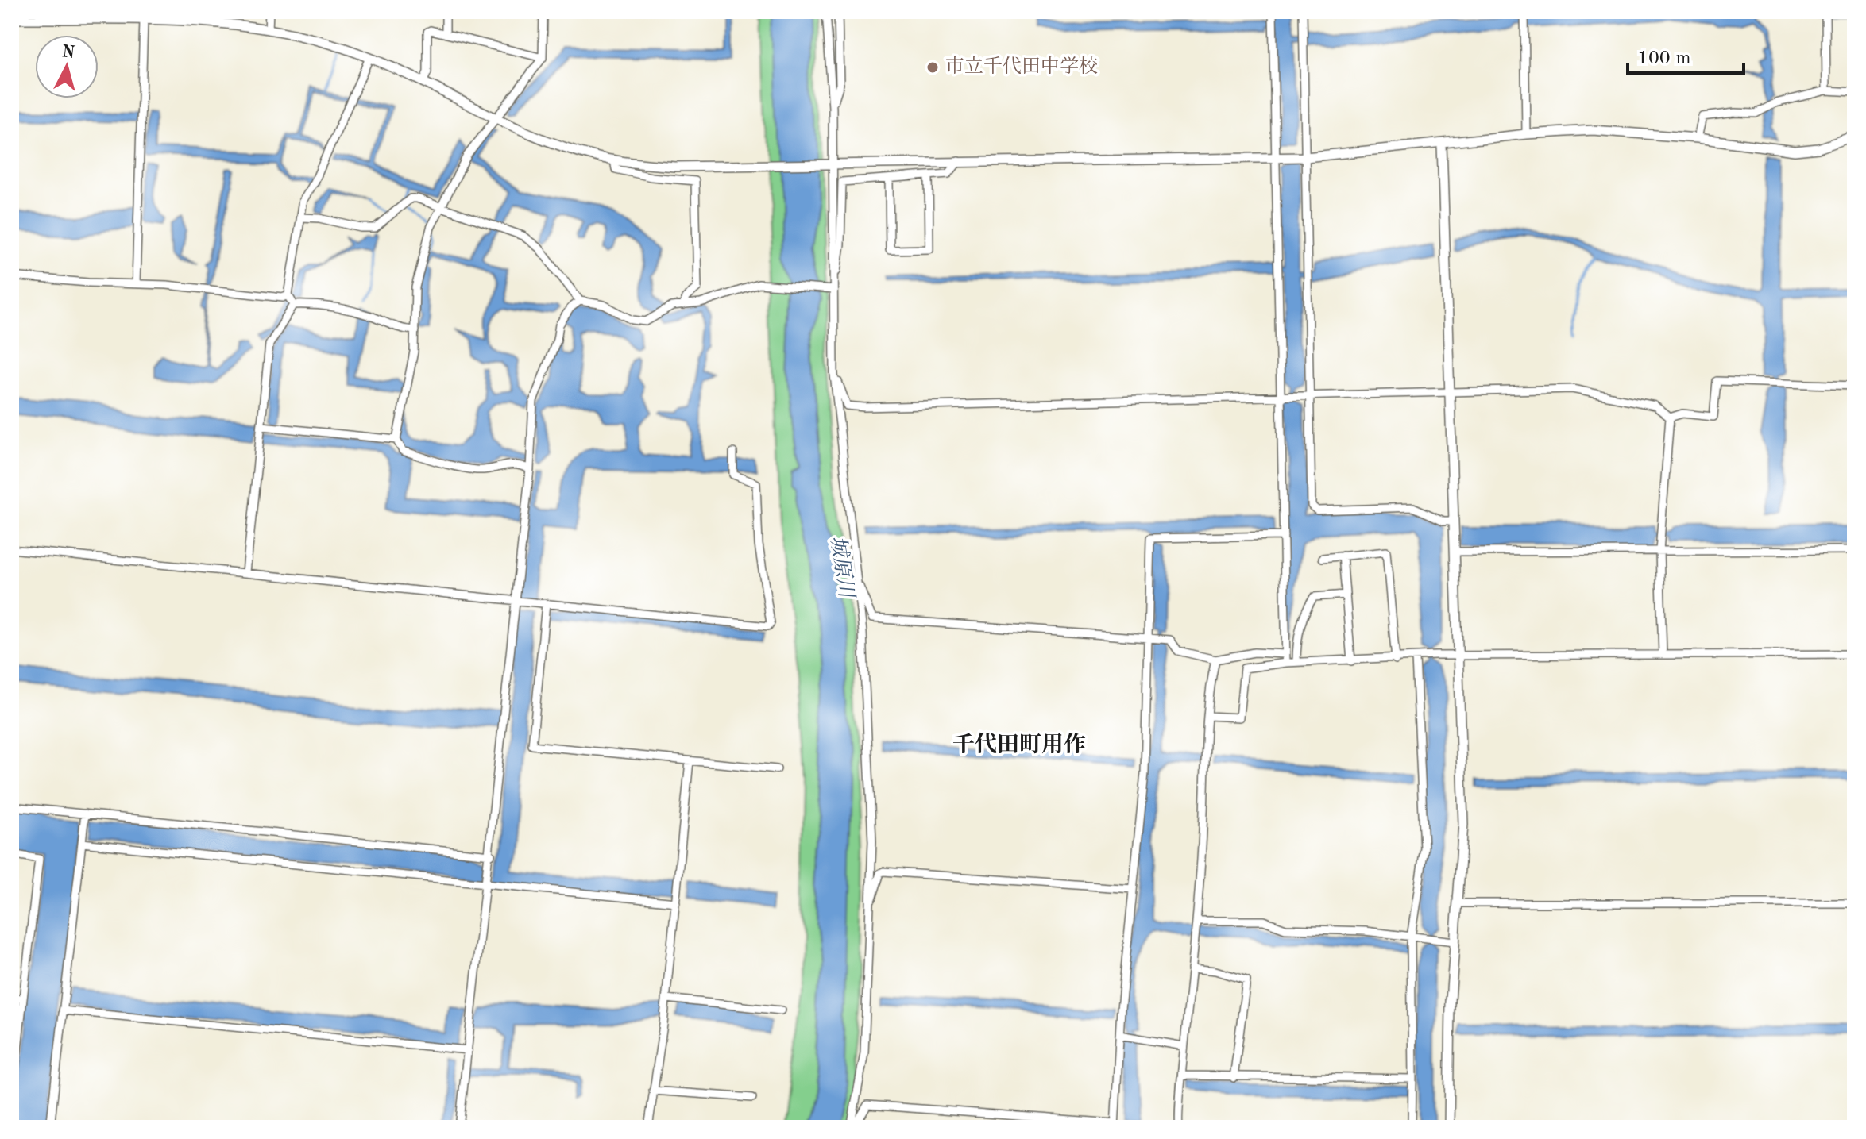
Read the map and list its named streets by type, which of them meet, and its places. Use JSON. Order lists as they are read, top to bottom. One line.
{"districts":["千代田町用作"],"water":["城原川"],"places":["市立千代田中学校"],"scale_bar":"100 m","north":"top"}
